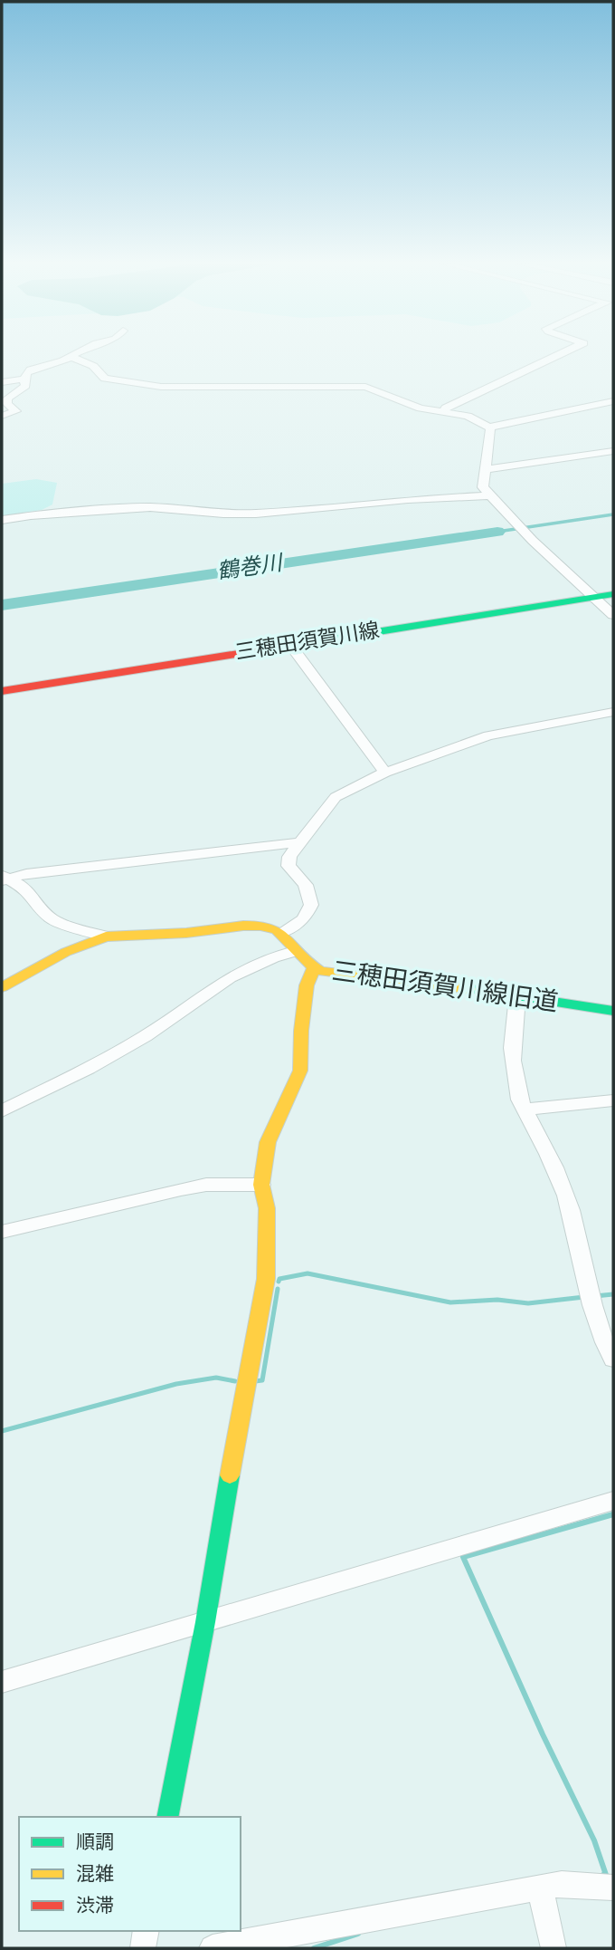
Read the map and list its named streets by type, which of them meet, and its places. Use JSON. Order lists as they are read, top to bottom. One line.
{"streets":{"street":["三穂田須賀川線","三穂田須賀川線旧道"]},"water":["鶴巻川"],"legend":["順調","混雑","渋滞"]}
